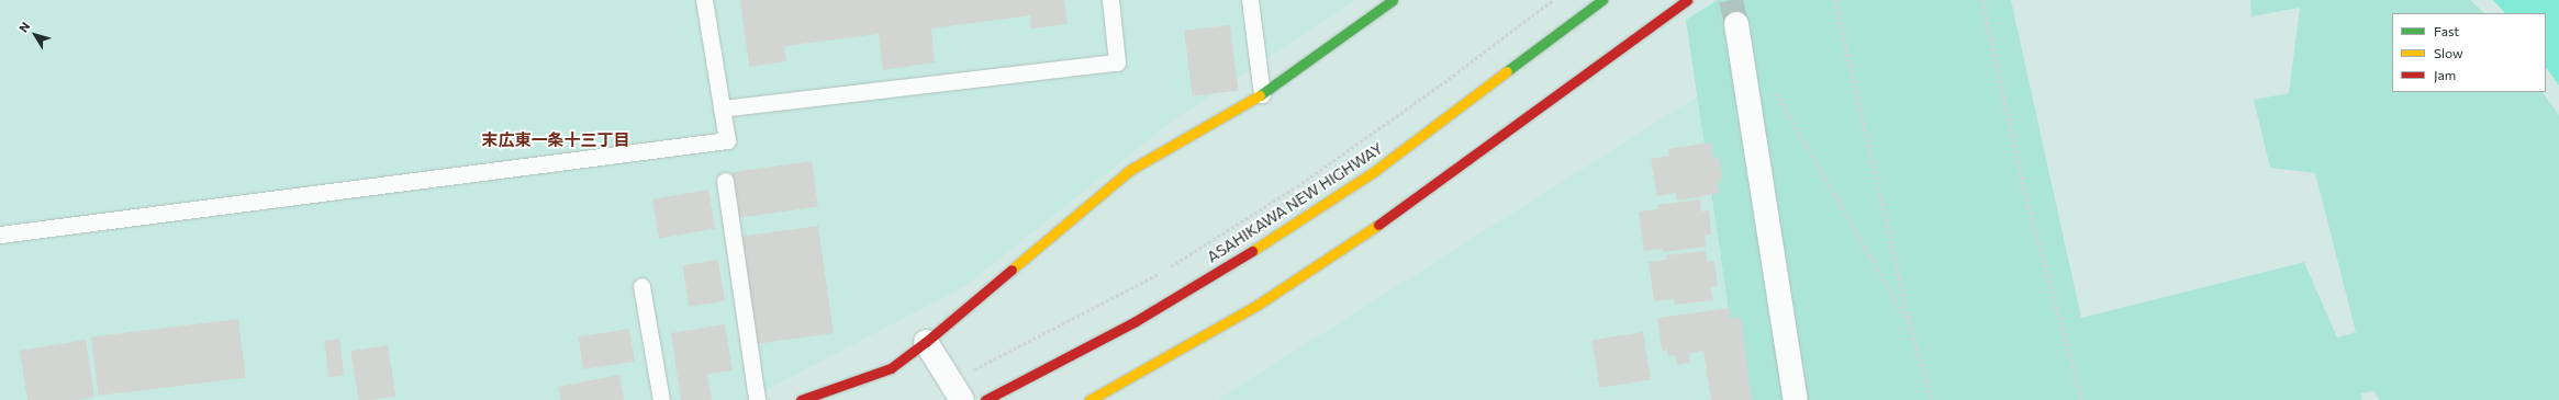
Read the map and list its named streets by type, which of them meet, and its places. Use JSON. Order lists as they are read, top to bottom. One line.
{"streets":{"main road":["ASAHIKAWA NEW HIGHWAY"]},"districts":["末広東一条十三丁目"],"legend":["Fast","Slow","Jam"],"north":"top left"}
